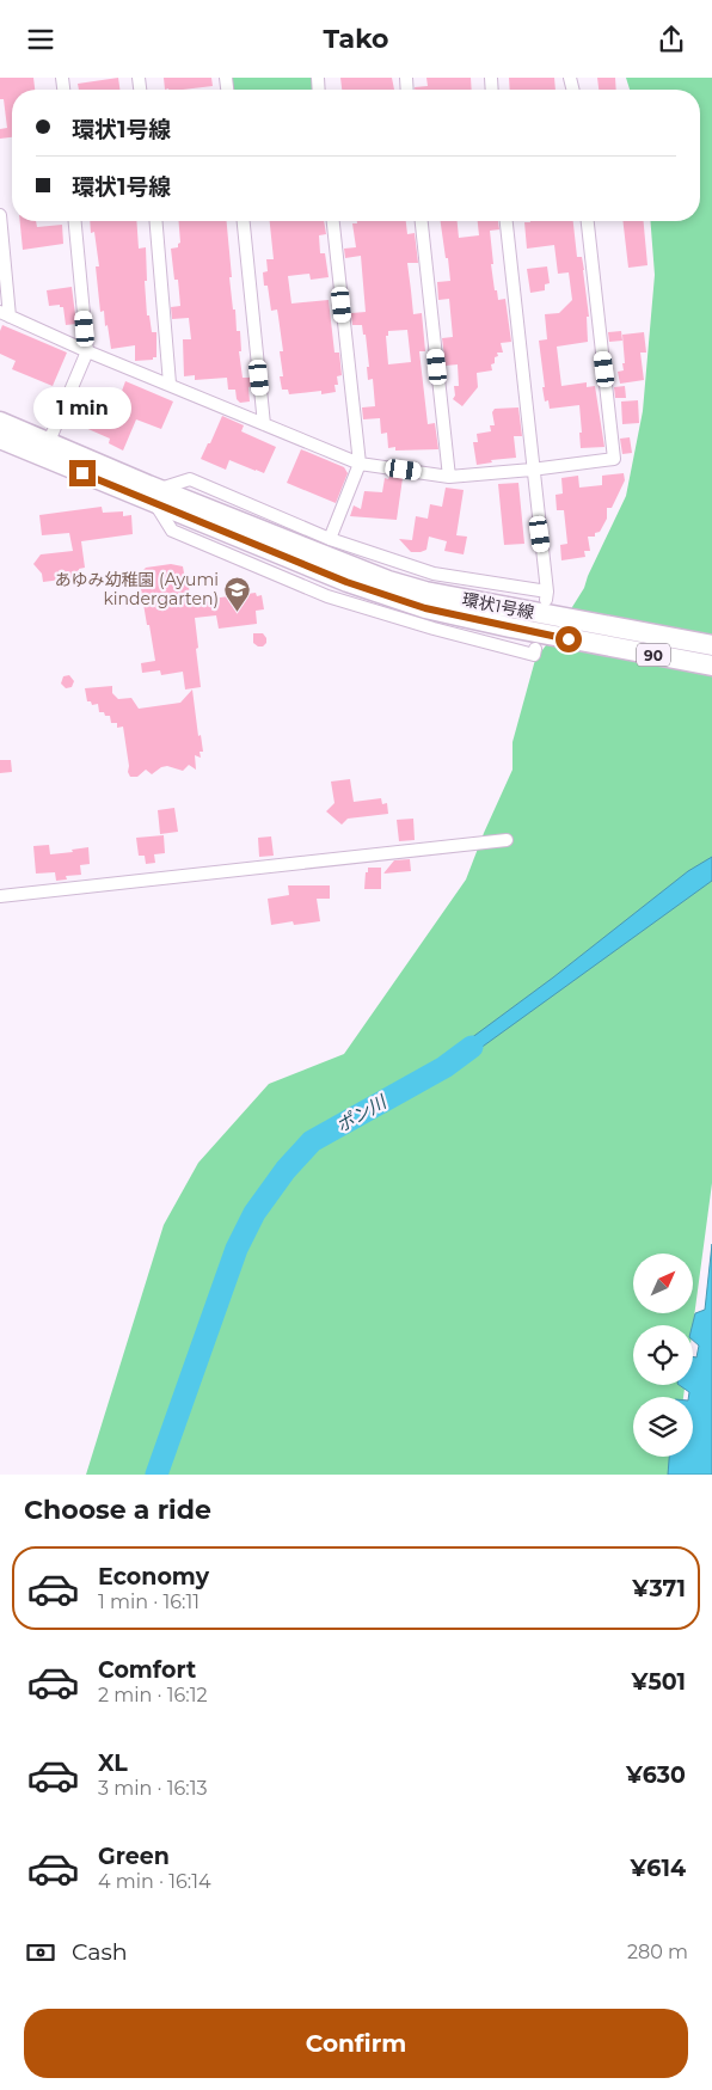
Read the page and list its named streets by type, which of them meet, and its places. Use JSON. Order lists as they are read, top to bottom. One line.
{"streets":{"main road":["環状1号線","90"]},"water":["ポン川"],"places":{"school or university":["あゆみ幼稚園 (Ayumi kindergarten)"]},"north":"top right","page":{"header":"Tako","banner":["環状1号線","環状1号線"],"bubble":"1 min","heading":"Choose a ride","list":[{"name":"Economy","note":"1 min · 16:11","value":"¥371"},{"name":"Comfort","note":"2 min · 16:12","value":"¥501"},{"name":"XL","note":"3 min · 16:13","value":"¥630"},{"name":"Green","note":"4 min · 16:14","value":"¥614"}],"pay":["Cash","280 m"],"buttons":"Confirm"}}
